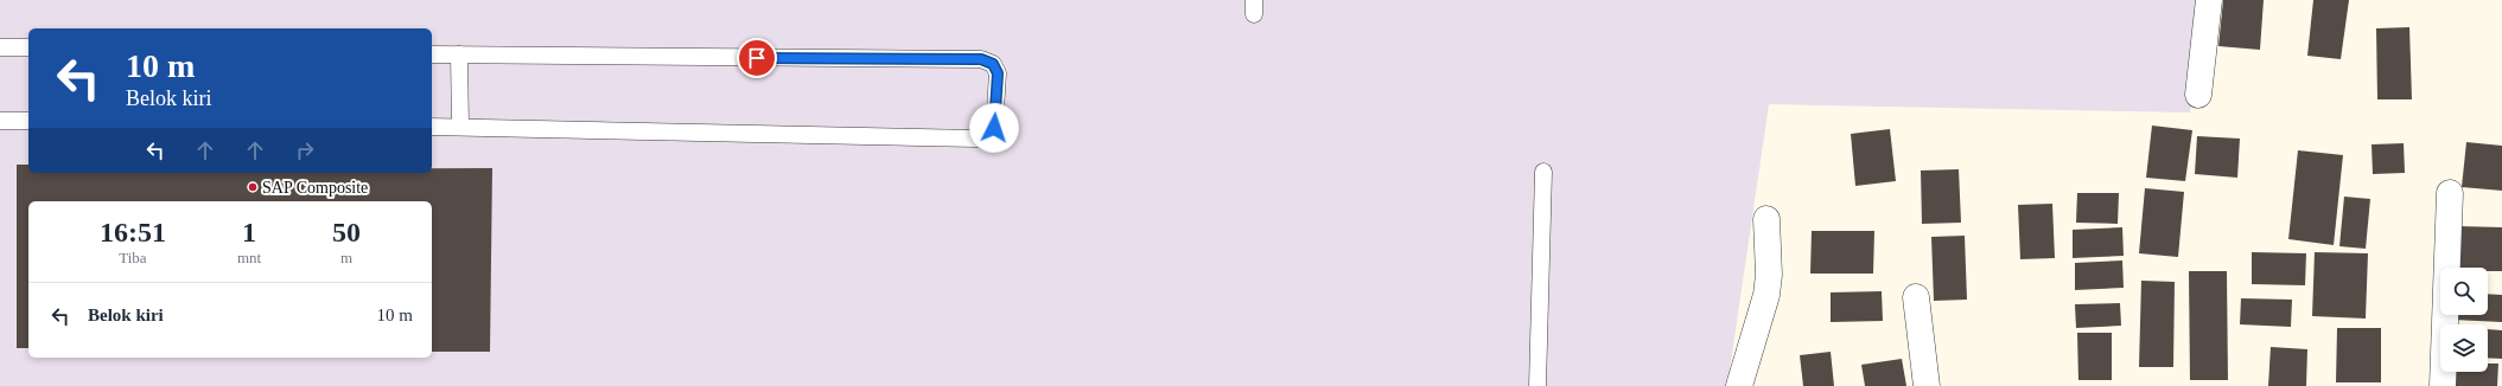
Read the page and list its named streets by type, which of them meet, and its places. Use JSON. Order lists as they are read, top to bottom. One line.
{"places":["SAP Composite"],"page":{"turn":["10 m","Belok kiri"],"eta":["16:51","Tiba","1","mnt","50","m"],"list":[{"name":"Belok kiri","value":"10 m"}]}}
